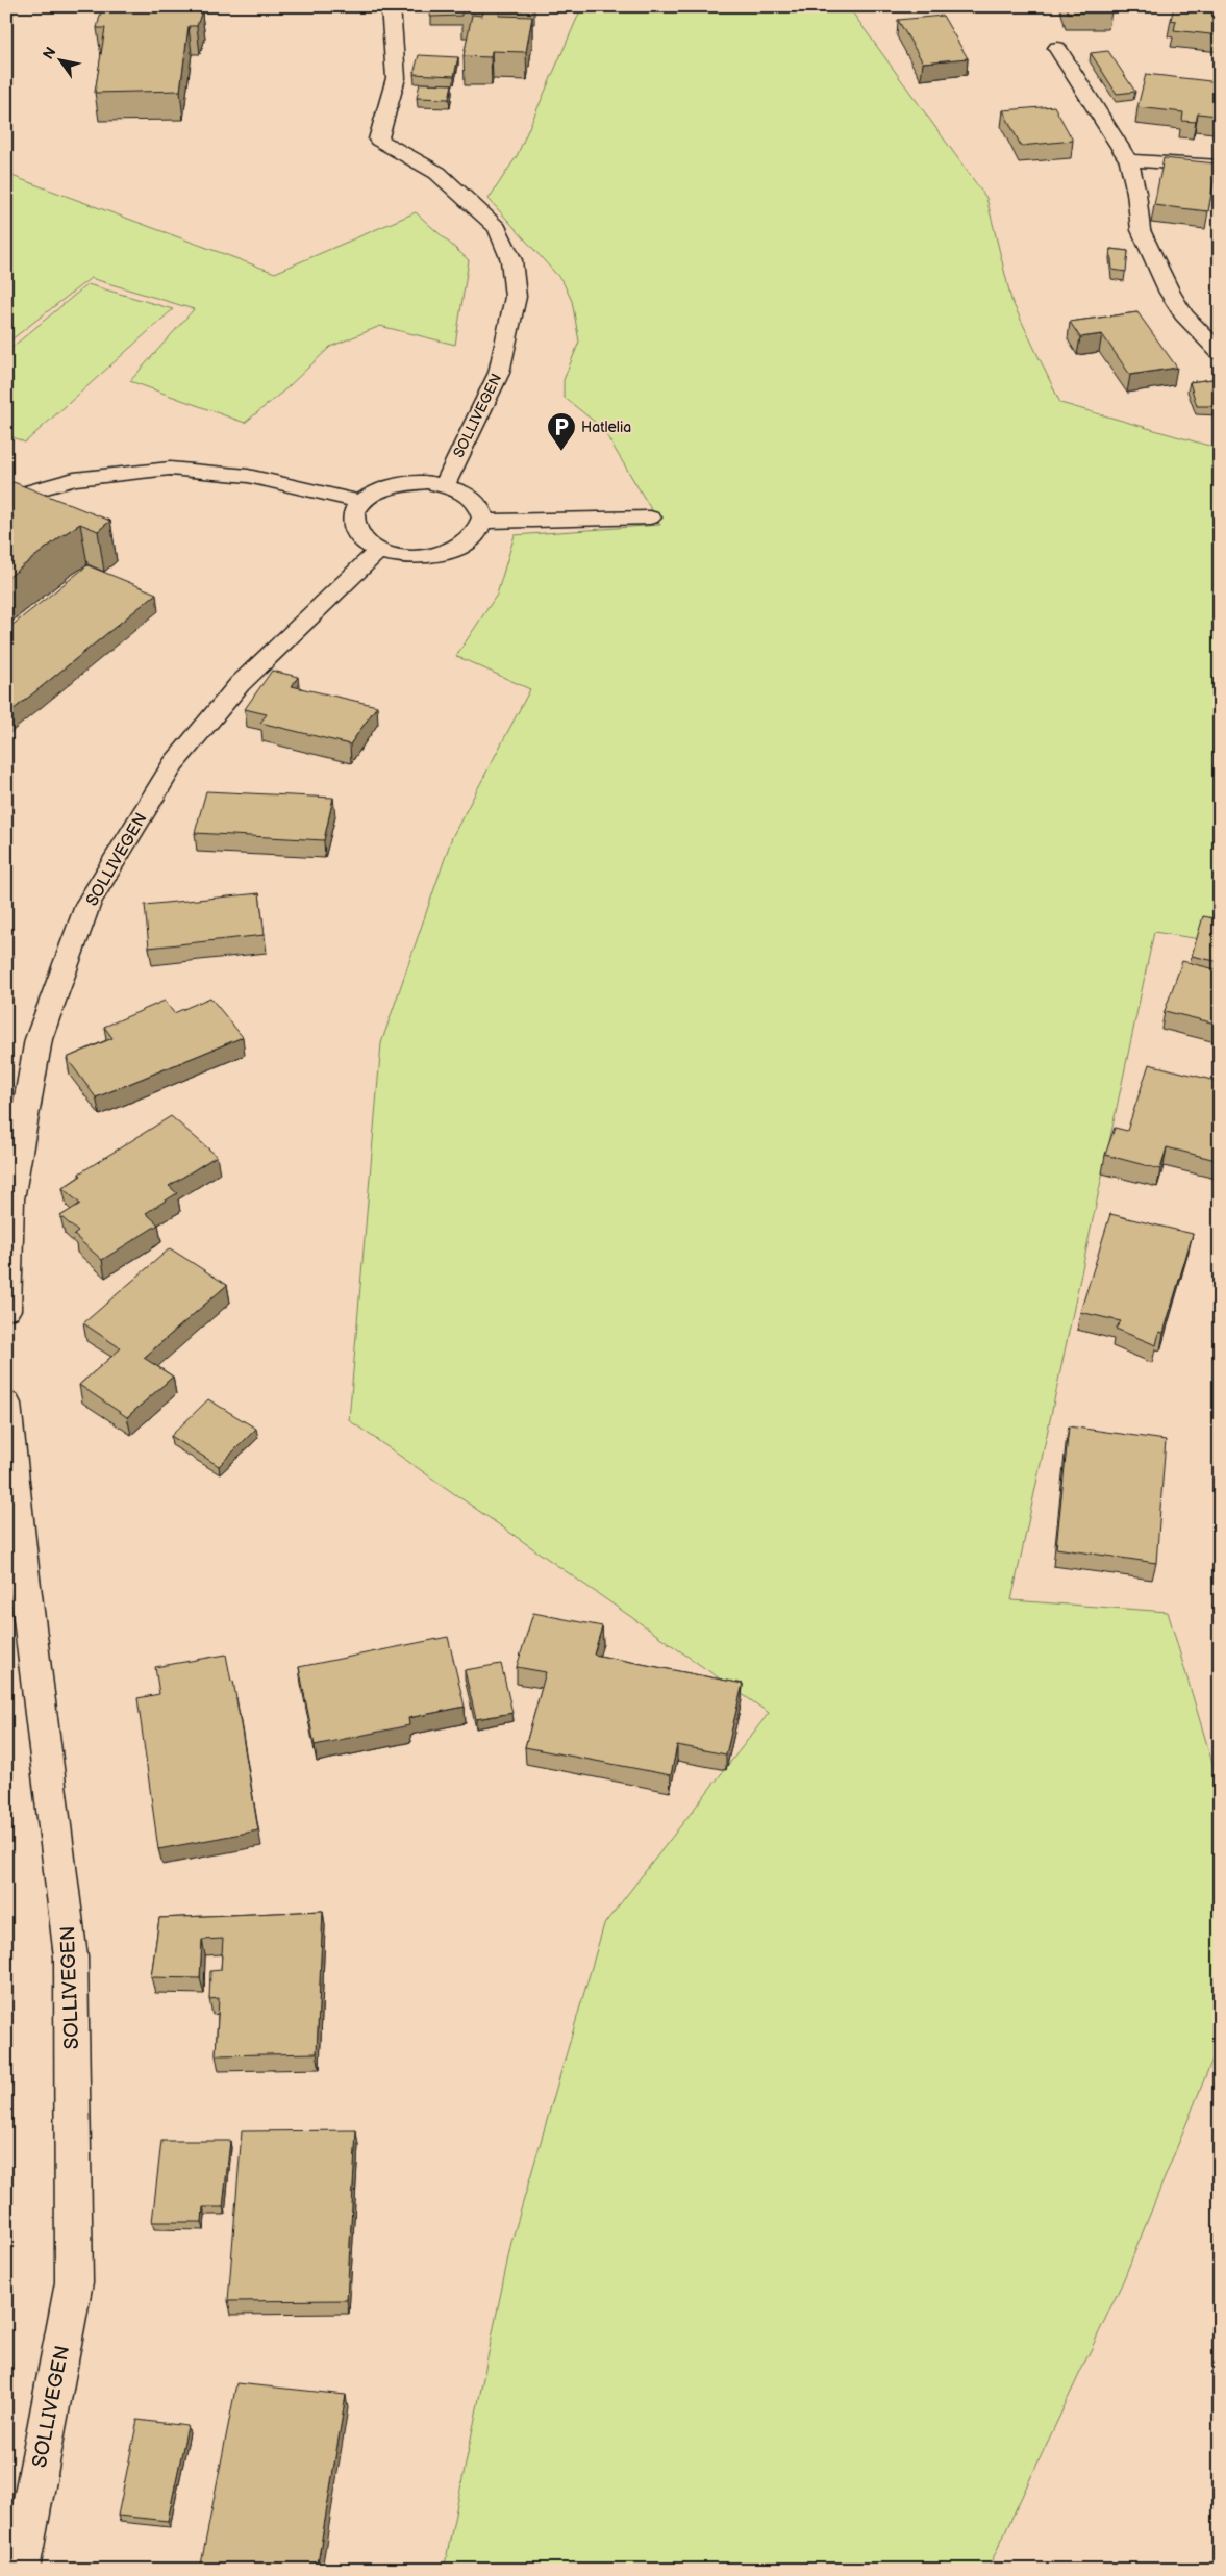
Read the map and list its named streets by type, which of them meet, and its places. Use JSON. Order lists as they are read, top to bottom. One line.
{"streets":{"street":["SOLLIVEGEN"]},"places":{"parking":["Hatlelia"]},"north":"top left"}
